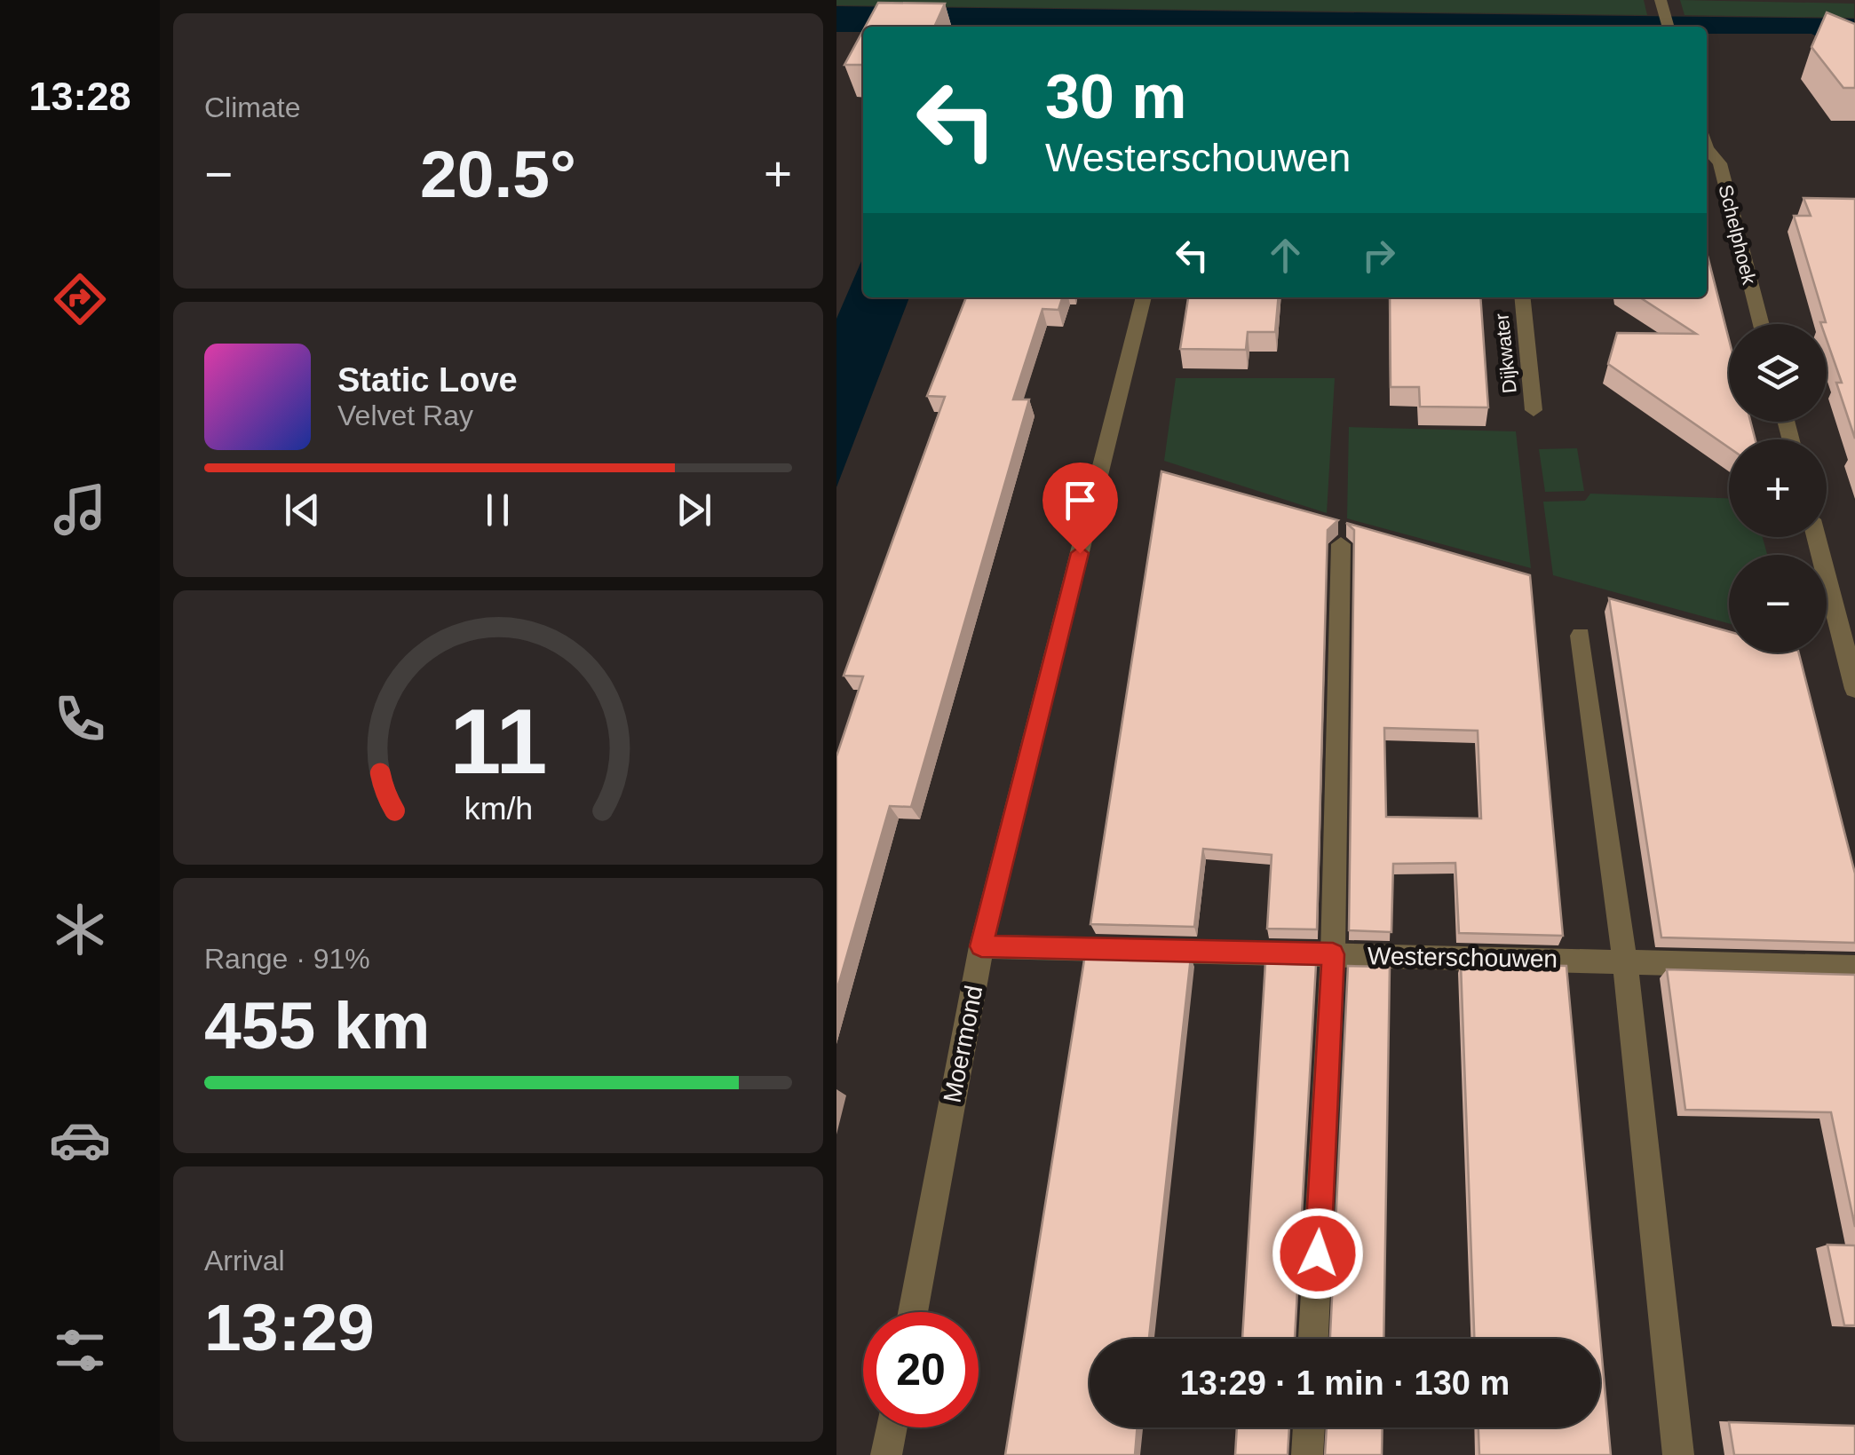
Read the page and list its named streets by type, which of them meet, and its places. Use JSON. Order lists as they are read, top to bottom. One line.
{"streets":{"street":["Schelphoek","Dijkwater","Westerschouwen","Moermond"]},"crossings":[["Westerschouwen","Moermond"]],"page":{"tabs":"13:28","tile":["Climate",["Range · 91%","455 km"],["Arrival","13:29"]],"turn":["30 m","Westerschouwen"],"heat":["−","20.5°","+"],"map_buttons":["+","−"],"song":["Static Love","Velvet Ray"],"limit":"20","trip":"13:29 · 1 min · 130 m","gauge":["11","km/h"]}}
